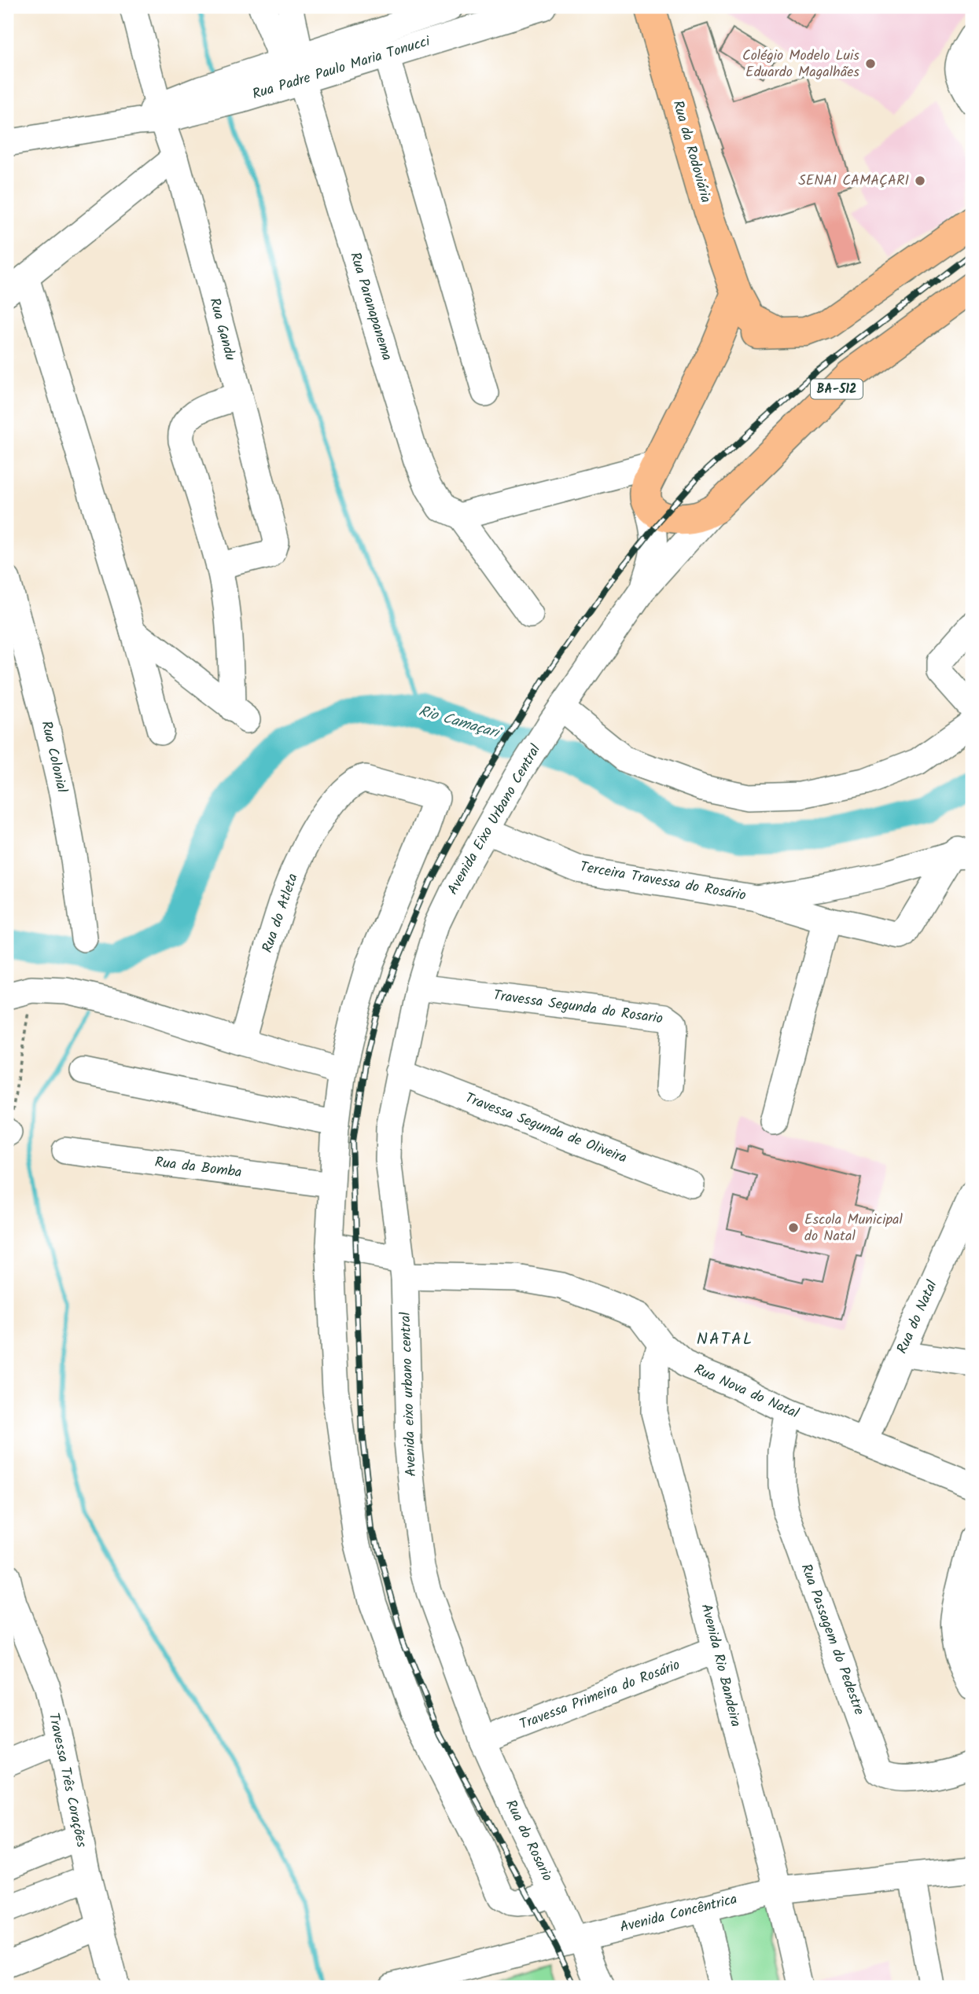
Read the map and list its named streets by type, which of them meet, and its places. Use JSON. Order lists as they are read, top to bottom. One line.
{"streets":{"main road":["Rua da Rodoviária","BA-512","Avenida Eixo Urbano Central"],"street":["Rua Padre Paulo Maria Tonucci","Rua Paranapanema","Rua Gandu","Rua Colonial","Terceira Travessa do Rosário","Rua do Atleta","Travessa Segunda do Rosario","Travessa Segunda de Oliveira","Rua da Bomba","Rua do Natal","Rua Nova do Natal","Avenida eixo urbano central","Rua Passagem do Pedestre","Avenida Rio Bandeira","Travessa Primeira do Rosário","Travessa Três Corações","Rua do Rosario","Avenida Concêntrica"]},"crossings":[["Rua Padre Paulo Maria Tonucci","Rua Paranapanema"],["Rua Padre Paulo Maria Tonucci","Rua Gandu"],["Avenida Eixo Urbano Central","Terceira Travessa do Rosário"],["Avenida Eixo Urbano Central","Travessa Segunda do Rosario"],["Avenida Eixo Urbano Central","Travessa Segunda de Oliveira"],["Avenida Eixo Urbano Central","Avenida eixo urbano central"],["Travessa Segunda de Oliveira","Avenida eixo urbano central"],["Rua do Natal","Rua Nova do Natal"],["Rua Nova do Natal","Avenida eixo urbano central"],["Rua Nova do Natal","Rua Passagem do Pedestre"],["Rua Nova do Natal","Avenida Rio Bandeira"],["Avenida eixo urbano central","Travessa Primeira do Rosário"],["Avenida eixo urbano central","Rua do Rosario"],["Avenida Rio Bandeira","Travessa Primeira do Rosário"],["Avenida Rio Bandeira","Avenida Concêntrica"],["Travessa Primeira do Rosário","Rua do Rosario"],["Rua do Rosario","Avenida Concêntrica"]],"districts":["NATAL"],"water":["Rio Camaçari"],"places":["Colégio Modelo Luis Eduardo Magalhães","SENAI CAMAÇARI","Escola Municipal do Natal"]}
